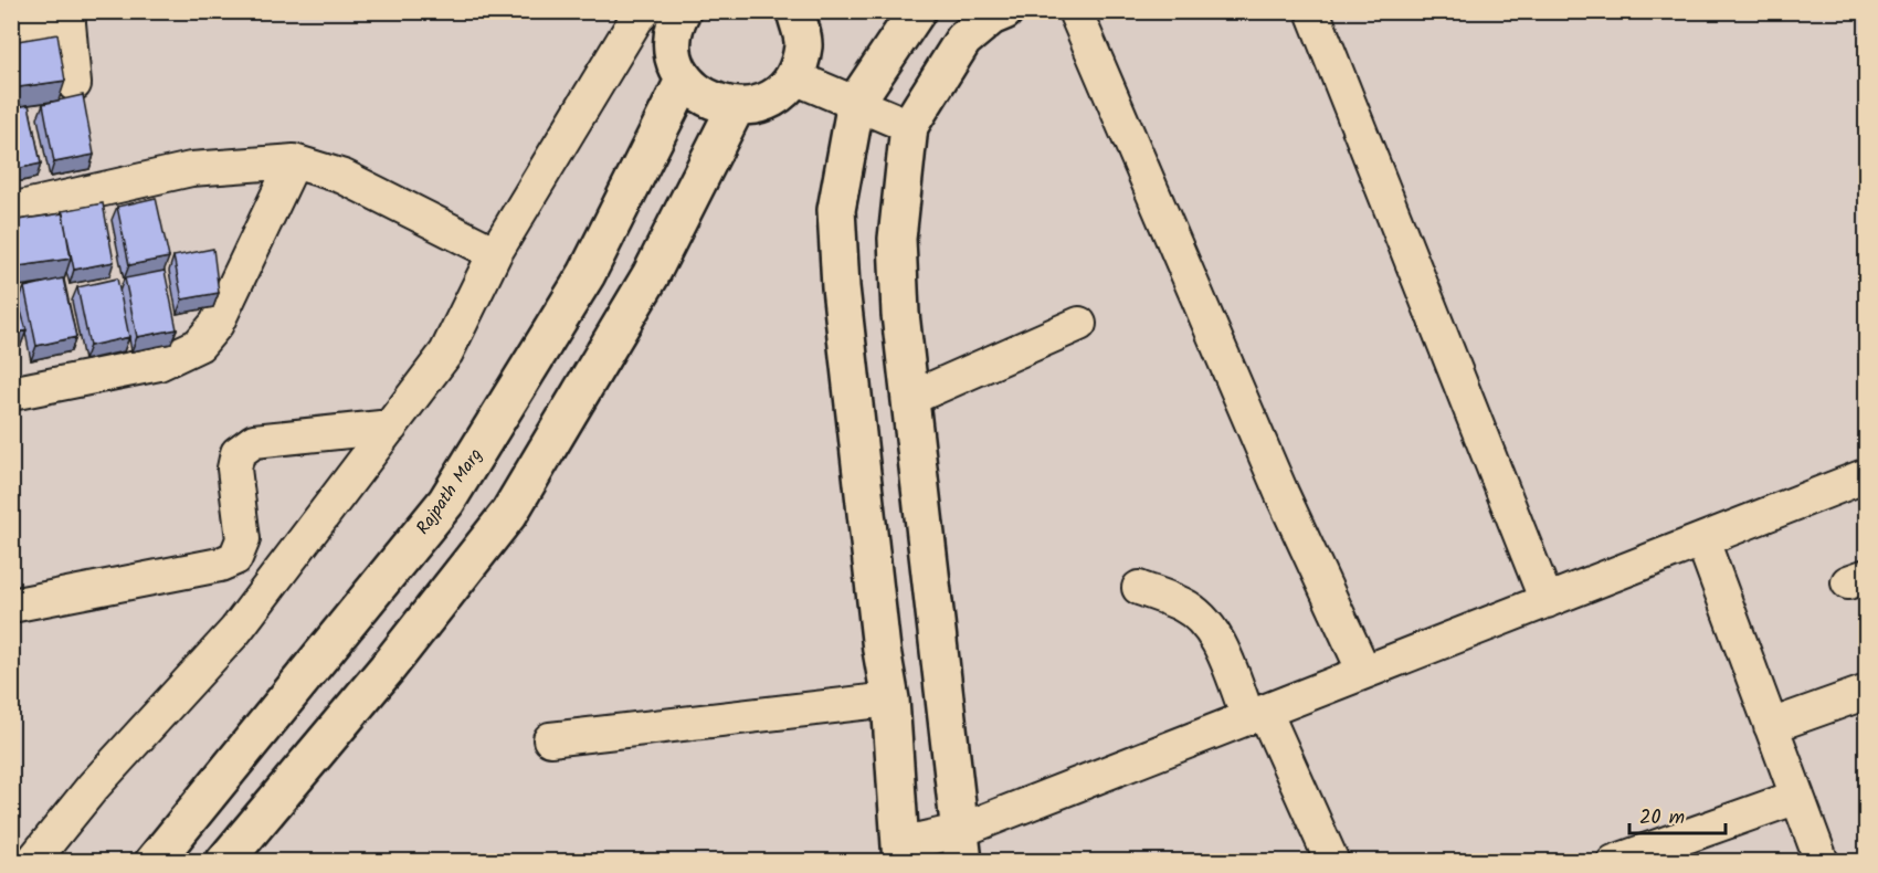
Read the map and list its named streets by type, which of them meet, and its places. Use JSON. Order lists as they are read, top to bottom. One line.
{"streets":{"main road":["Rajpath Marg"]},"scale_bar":"20 m"}
